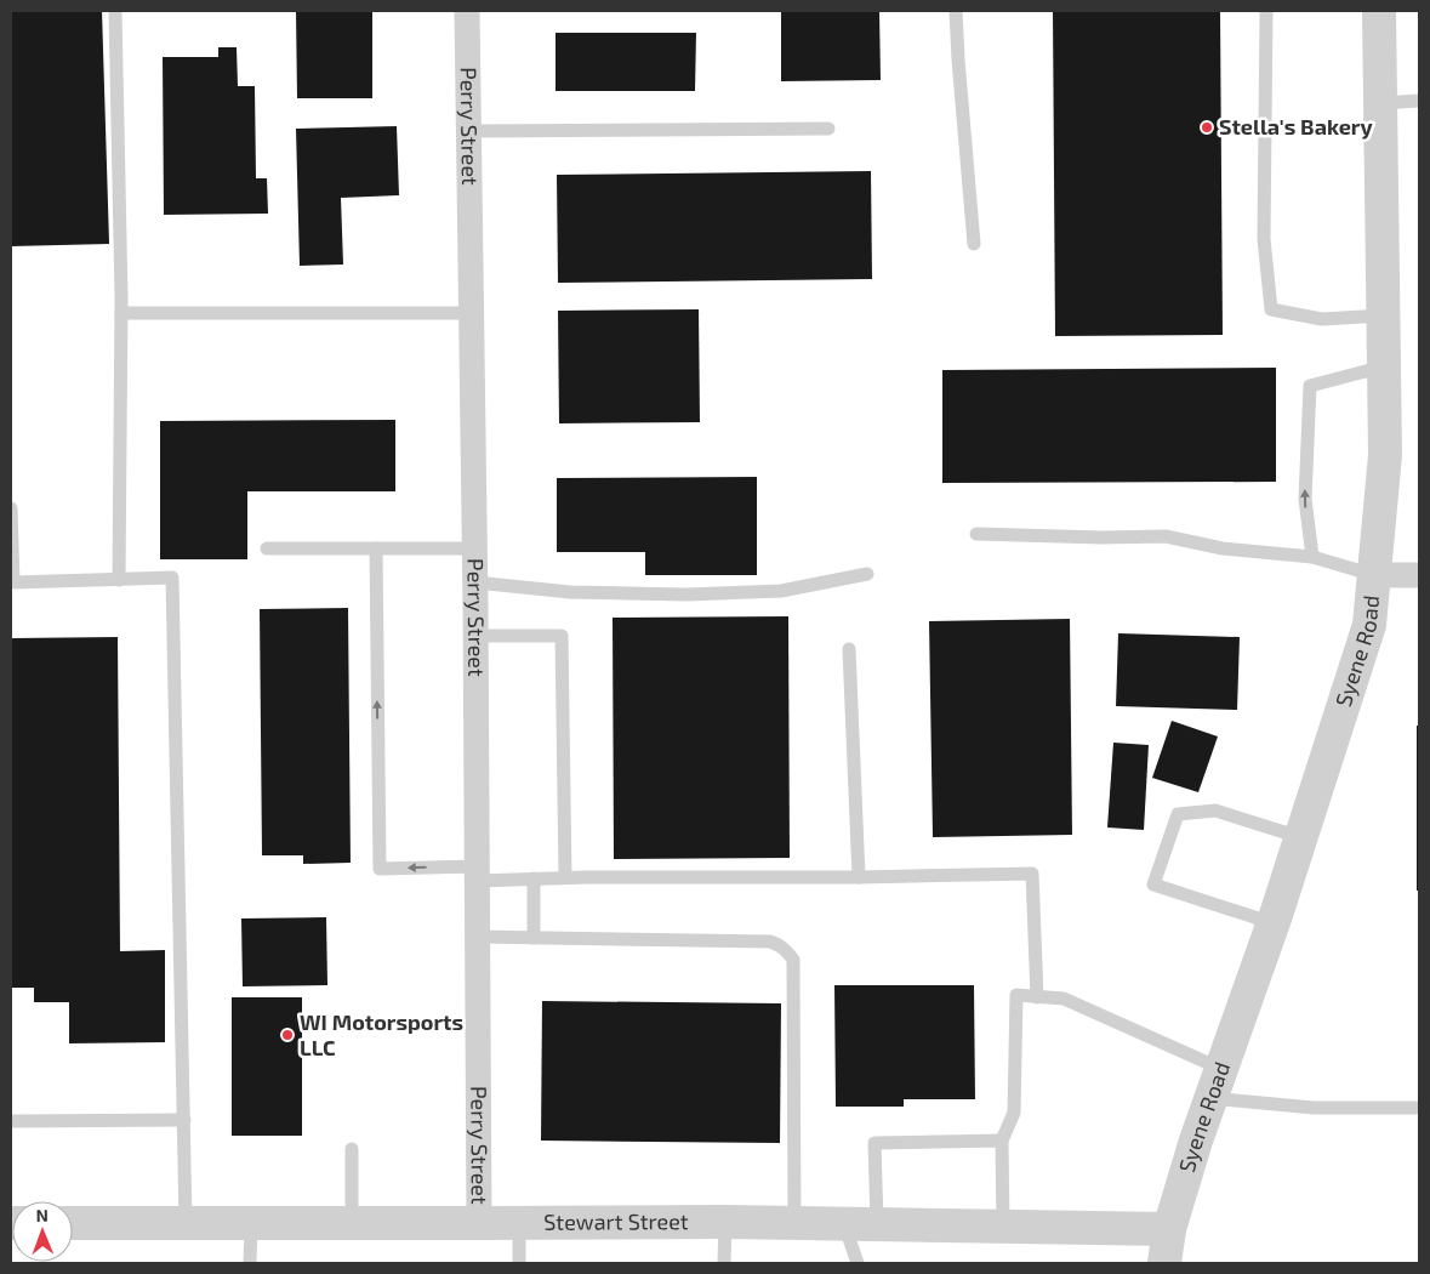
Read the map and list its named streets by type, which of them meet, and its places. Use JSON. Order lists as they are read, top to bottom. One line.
{"streets":{"street":["Perry Street","Syene Road","Stewart Street"]},"crossings":[["Perry Street","Stewart Street"],["Syene Road","Stewart Street"]],"places":["Stella's Bakery","WI Motorsports LLC"],"north":"top"}
